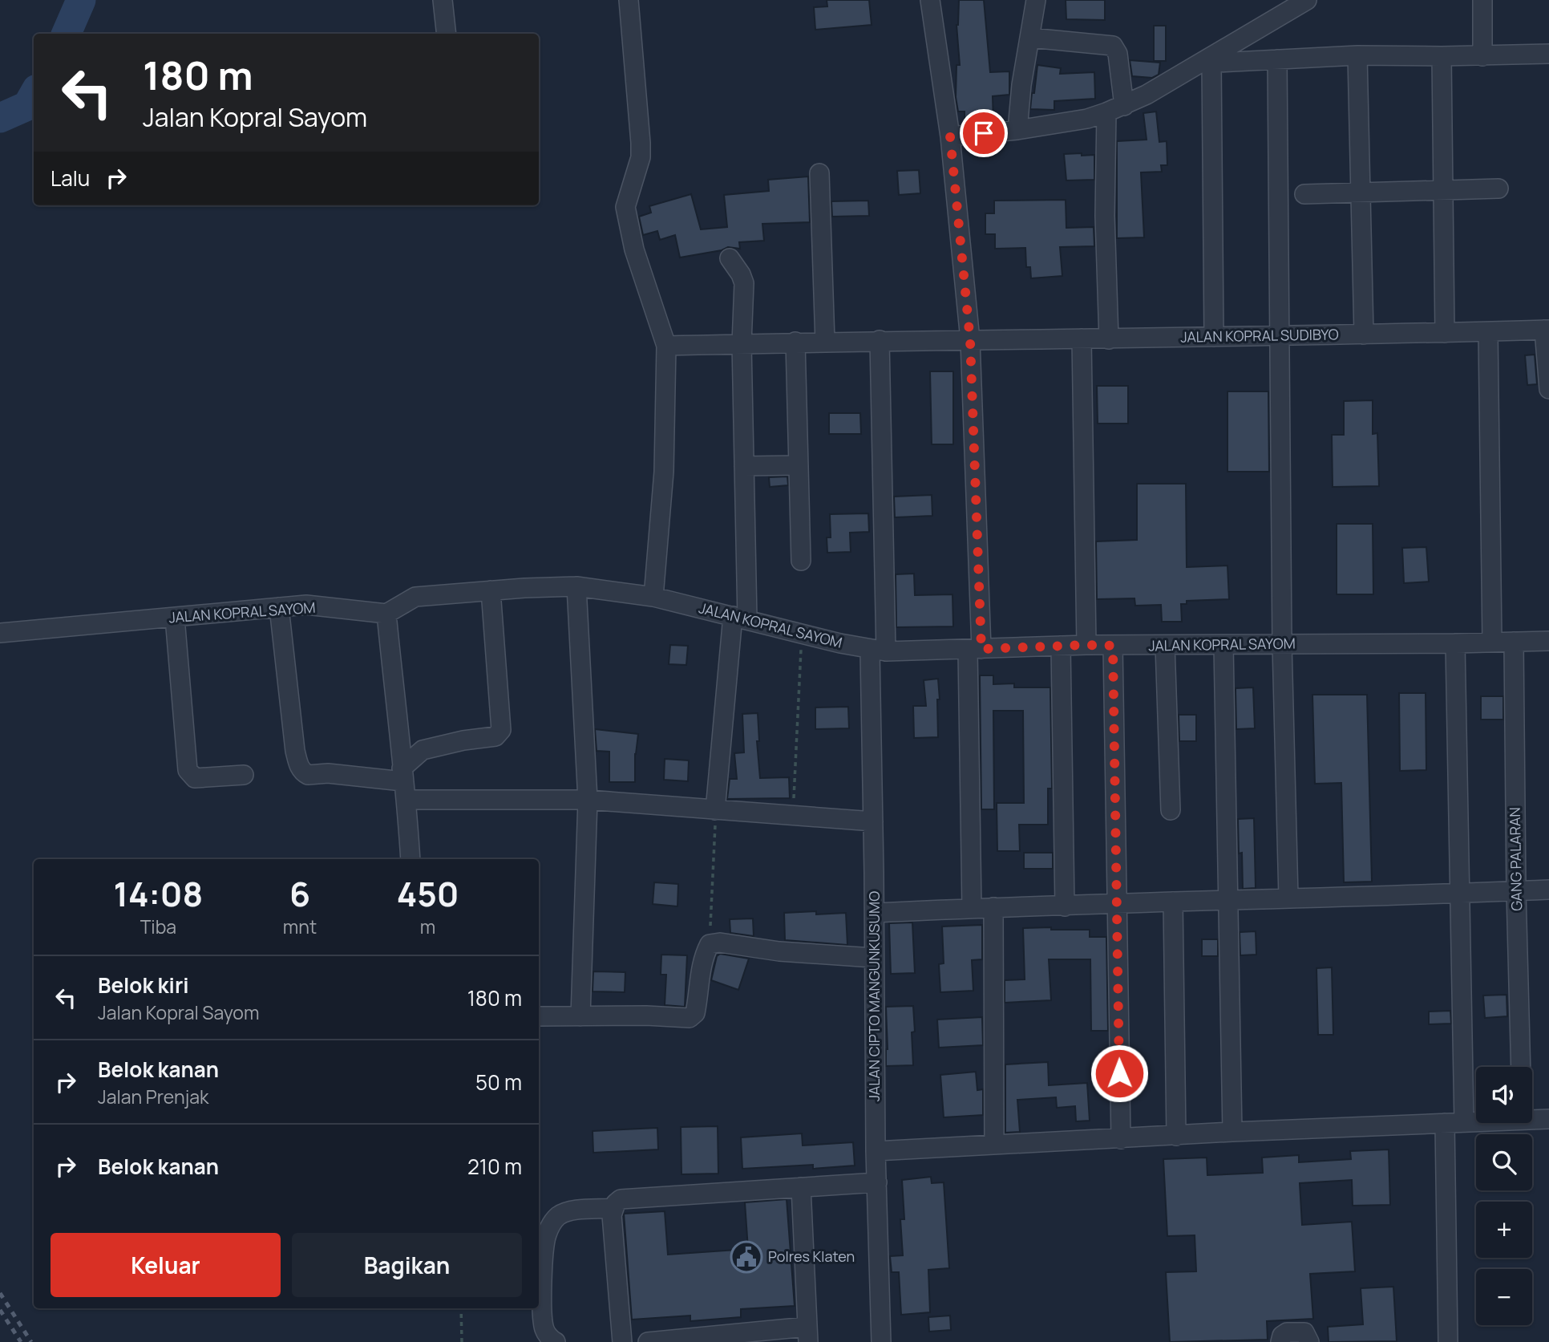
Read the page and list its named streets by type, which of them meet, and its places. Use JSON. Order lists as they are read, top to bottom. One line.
{"streets":{"street":["JALAN KOPRAL SUDIBYO","JALAN KOPRAL SAYOM","GANG PALARAN","JALAN CIPTO MANGUNKUSUMO"]},"crossings":[["JALAN KOPRAL SUDIBYO","JALAN CIPTO MANGUNKUSUMO"],["JALAN KOPRAL SAYOM","GANG PALARAN"],["JALAN KOPRAL SAYOM","JALAN CIPTO MANGUNKUSUMO"]],"places":{"public building":["Polres Klaten"]},"page":{"turn":["180 m","Jalan Kopral Sayom"],"then":"Lalu","eta":["14:08","Tiba","6","mnt","450","m"],"list":[{"name":"Belok kiri","note":"Jalan Kopral Sayom","value":"180 m"},{"name":"Belok kanan","note":"Jalan Prenjak","value":"50 m"},{"name":"Belok kanan","value":"210 m"}],"map_buttons":["+","−"],"buttons":["Keluar","Bagikan"]}}
